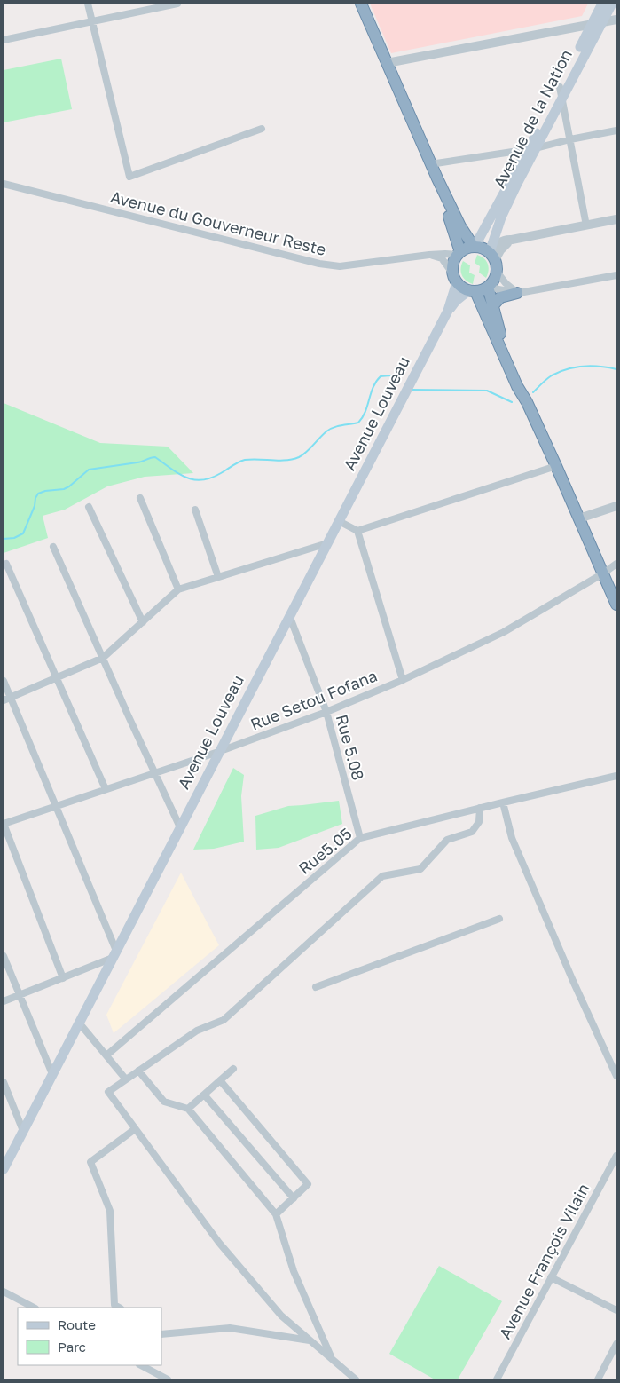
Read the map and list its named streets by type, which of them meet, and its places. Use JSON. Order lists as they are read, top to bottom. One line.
{"streets":{"main road":["Avenue de la Nation","Avenue Louveau"],"street":["Avenue du Gouverneur Reste","Rue Setou Fofana","Rue 5.08","Rue5.05","Avenue François Vilain"]},"crossings":[["Avenue de la Nation","Avenue du Gouverneur Reste"],["Avenue de la Nation","Avenue Louveau"],["Avenue du Gouverneur Reste","Avenue Louveau"],["Avenue Louveau","Rue Setou Fofana"],["Avenue Louveau","Rue 5.08"],["Rue Setou Fofana","Rue 5.08"],["Rue 5.08","Rue5.05"]],"legend":["Route","Parc"]}
